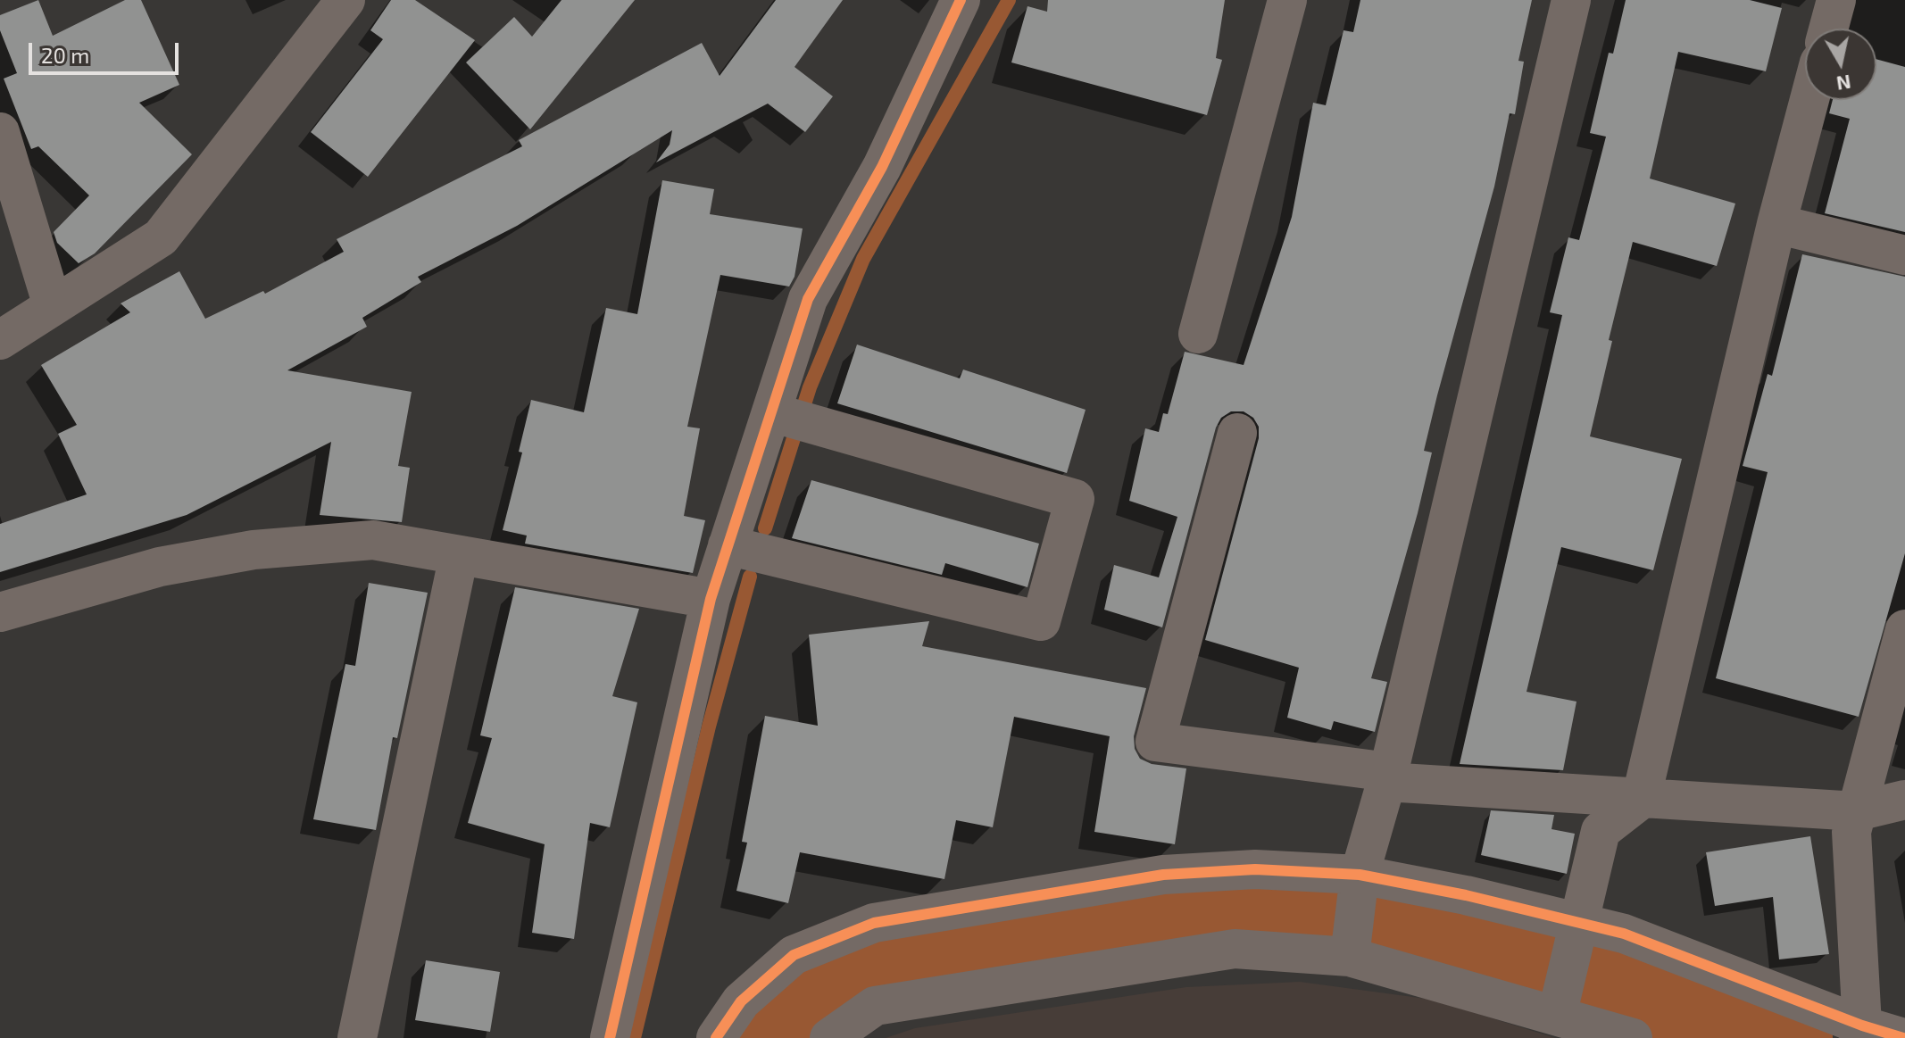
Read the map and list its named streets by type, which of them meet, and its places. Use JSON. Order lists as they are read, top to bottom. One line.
{"scale_bar":"20 m","north":"bottom"}
